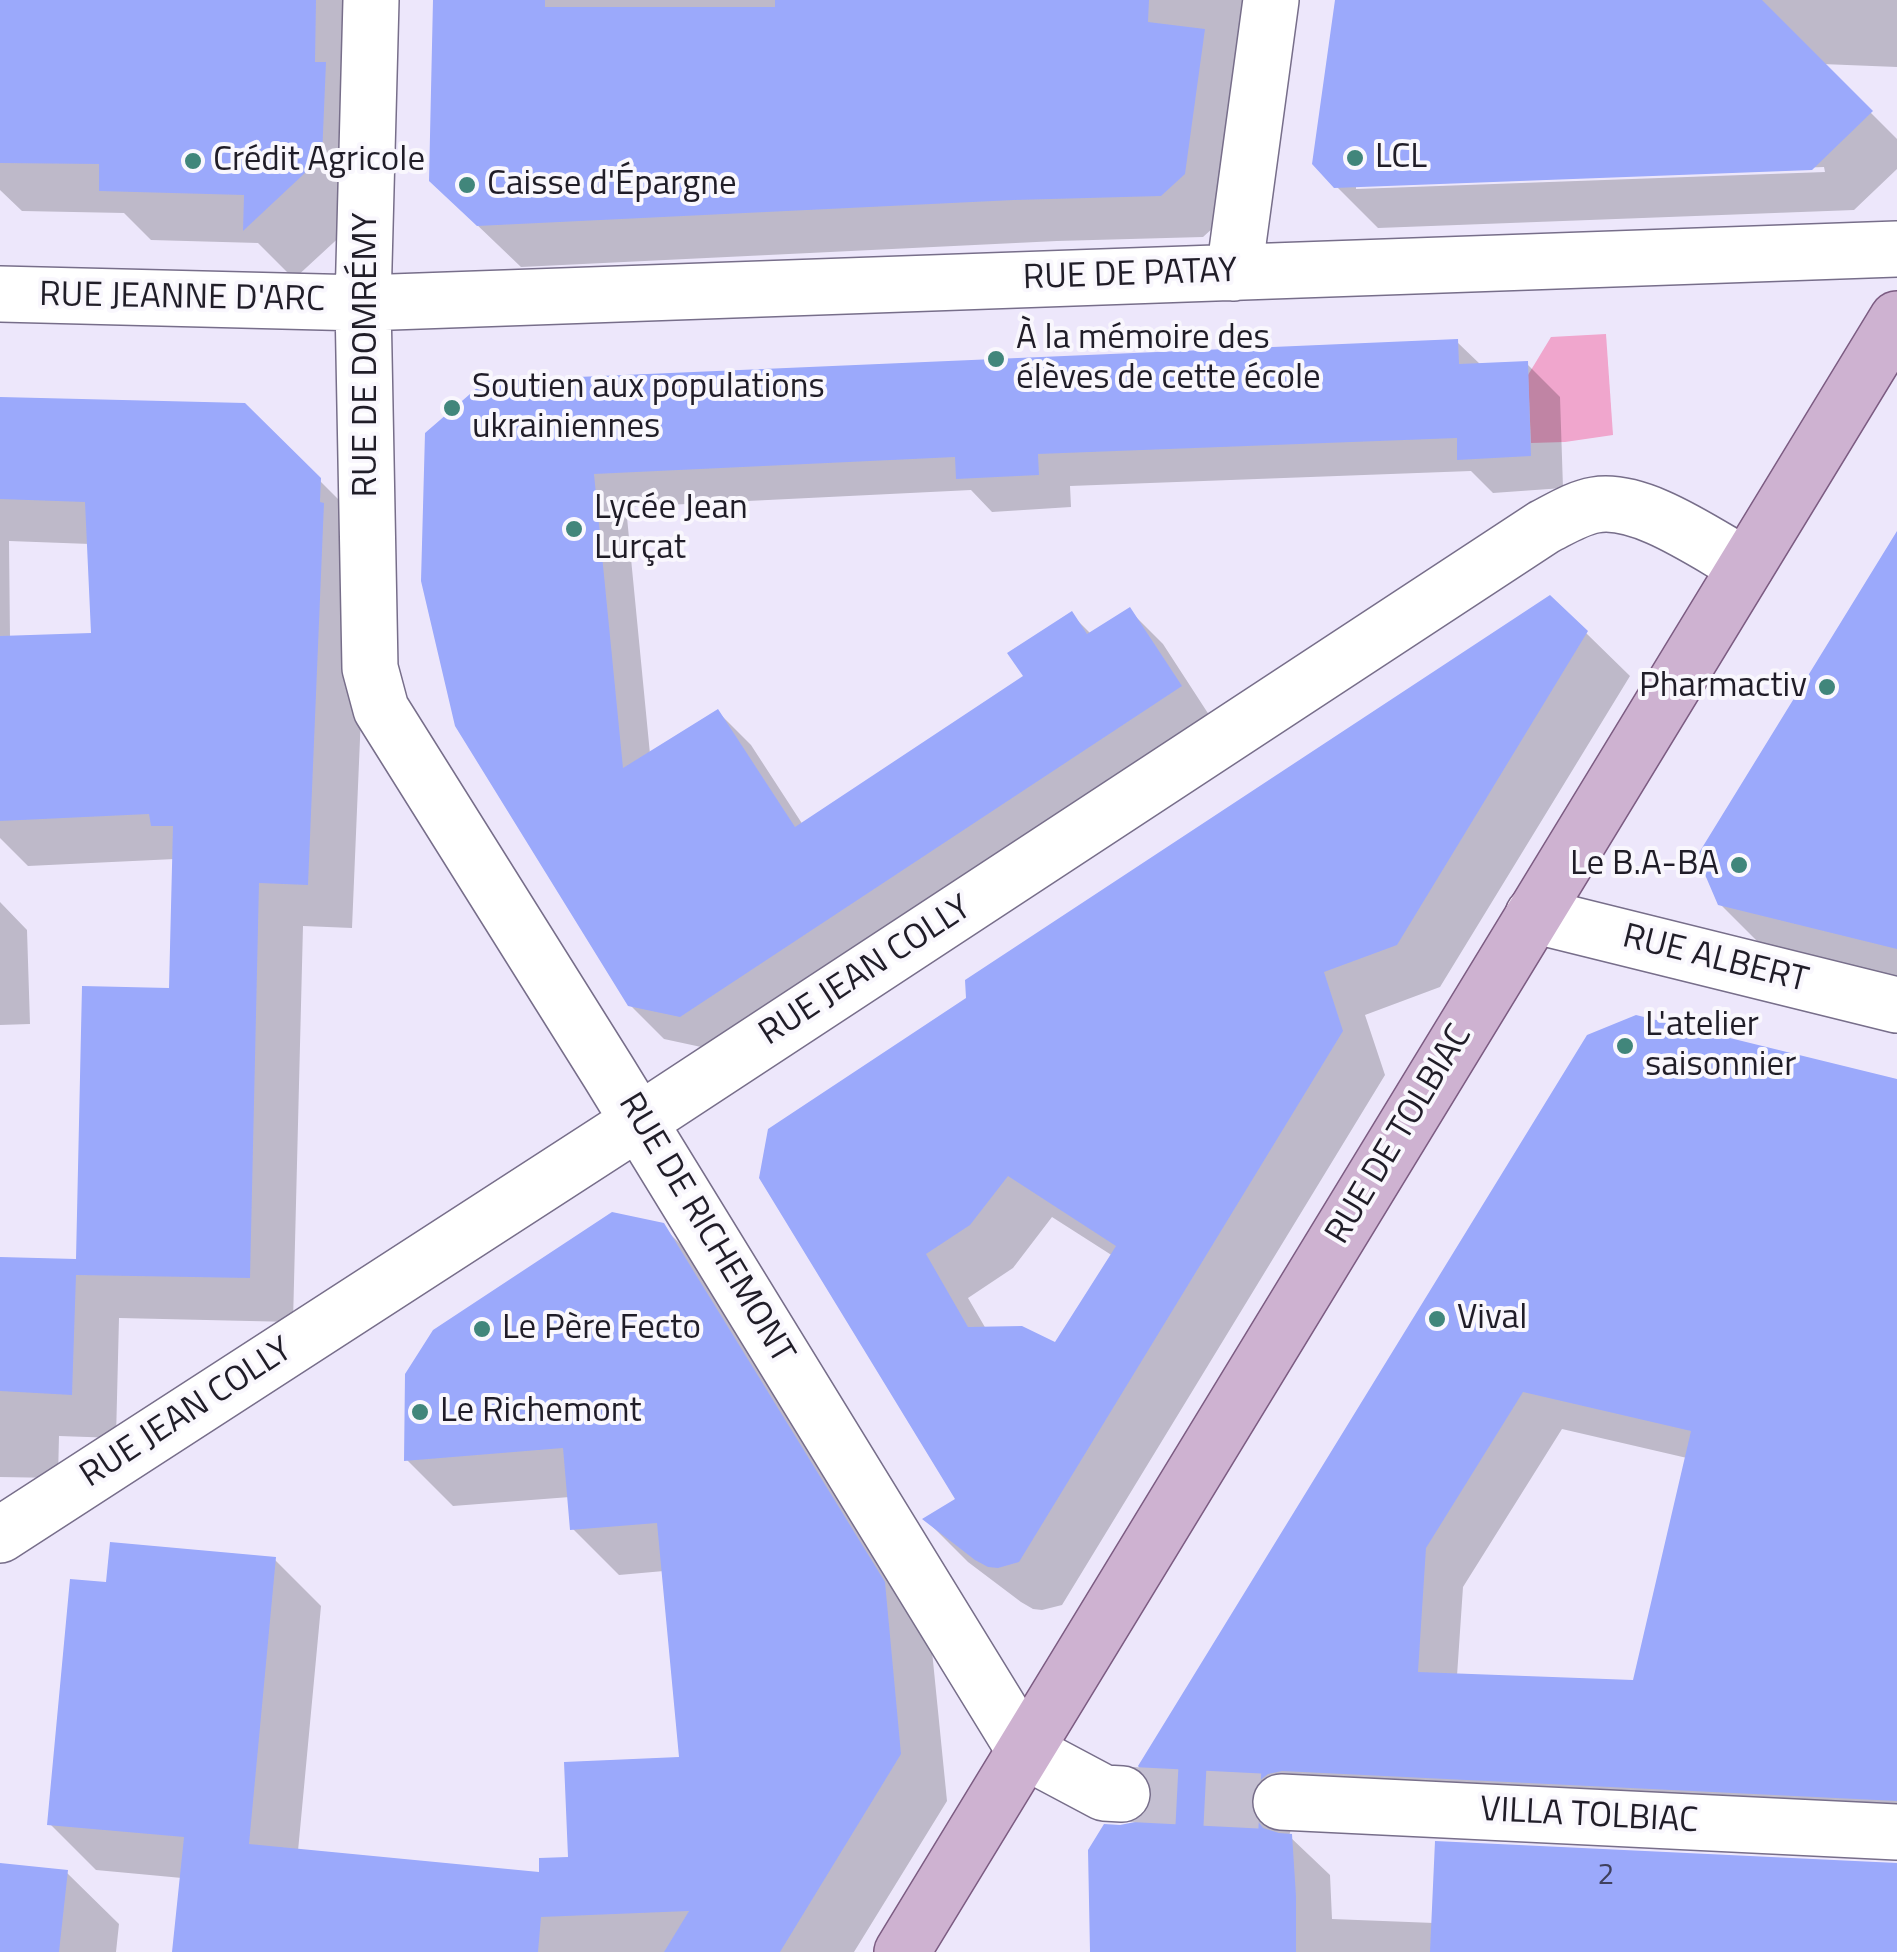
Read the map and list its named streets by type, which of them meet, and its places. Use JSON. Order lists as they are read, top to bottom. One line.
{"streets":{"main road":["RUE DE TOLBIAC"],"street":["RUE DE PATAY","RUE JEANNE D'ARC","RUE DE DOMRÉMY","RUE ALBERT","RUE JEAN COLLY","RUE DE RICHEMONT","VILLA TOLBIAC"]},"crossings":[["RUE DE PATAY","RUE JEANNE D'ARC"],["RUE DE PATAY","RUE DE DOMRÉMY"],["RUE JEANNE D'ARC","RUE DE DOMRÉMY"],["RUE DE DOMRÉMY","RUE DE RICHEMONT"],["RUE ALBERT","RUE DE TOLBIAC"],["RUE JEAN COLLY","RUE DE TOLBIAC"],["RUE JEAN COLLY","RUE DE RICHEMONT"],["RUE DE TOLBIAC","RUE DE RICHEMONT"]],"places":["LCL","Crédit Agricole","Caisse d'Épargne","À la mémoire des élèves de cette école","Soutien aux populations ukrainiennes","Lycée Jean Lurçat","Pharmactiv","Le B.A-BA","L'atelier saisonnier","Vival","Le Père Fecto","Le Richemont"],"house_numbers":["2"]}
